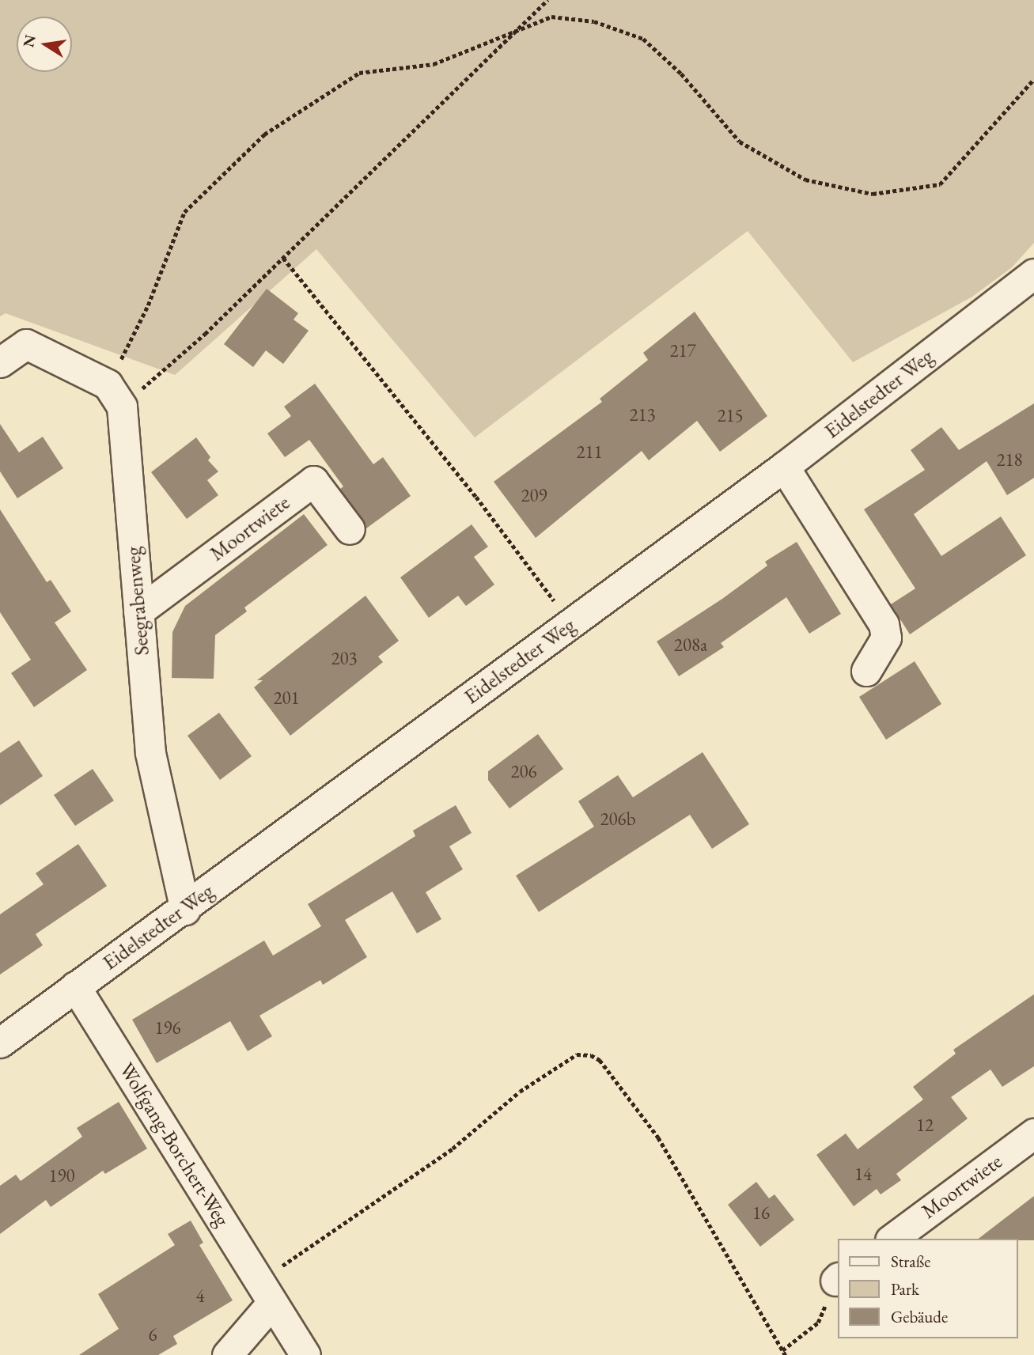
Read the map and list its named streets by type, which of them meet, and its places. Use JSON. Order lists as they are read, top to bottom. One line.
{"streets":{"street":["Eidelstedter Weg","Moortwiete","Seegrabenweg","Wolfgang-Borchert-Weg"]},"crossings":[["Eidelstedter Weg","Seegrabenweg"],["Eidelstedter Weg","Wolfgang-Borchert-Weg"],["Moortwiete","Seegrabenweg"]],"house_numbers":["217","213","215","211","218","209","208a","203","201","206","206b","196","12","14","190","16","4","6"],"legend":["Straße","Park","Gebäude"],"north":"left"}
